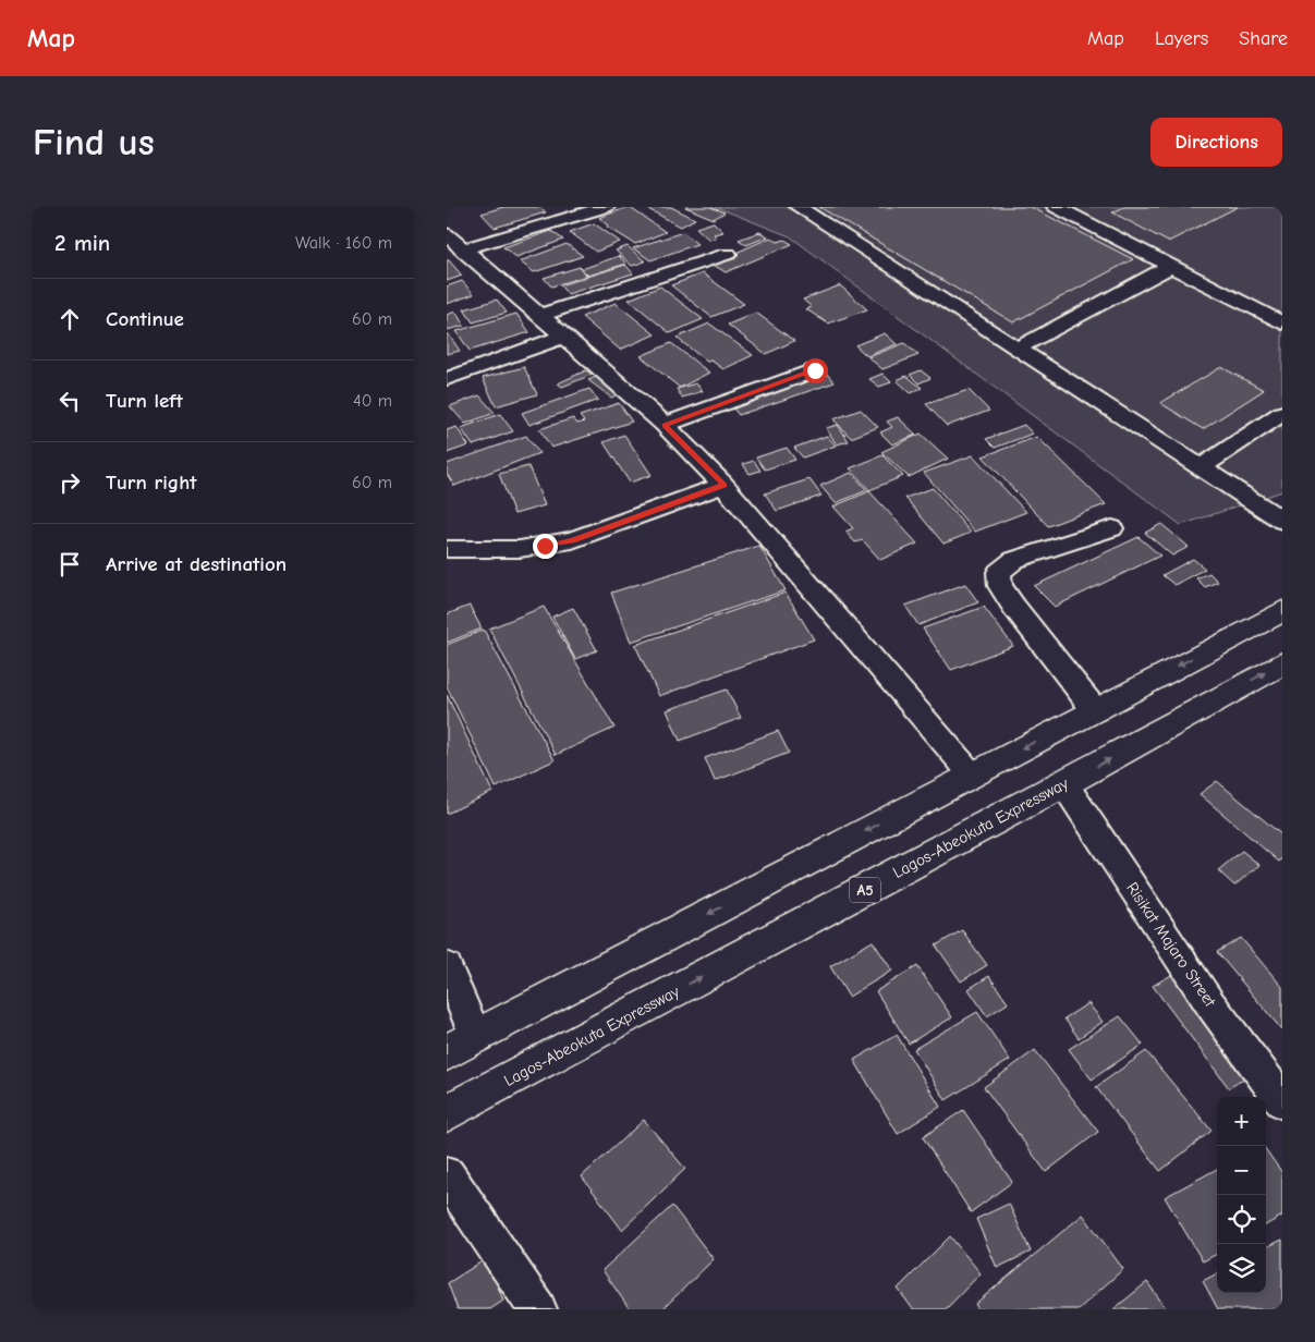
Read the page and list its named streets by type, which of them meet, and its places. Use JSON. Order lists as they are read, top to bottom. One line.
{"streets":{"highway":["Lagos-Abeokuta Expressway","A5"],"street":["Risikat Majaro Street"]},"crossings":[["Lagos-Abeokuta Expressway","Risikat Majaro Street"]],"page":{"header":"Map","nav":["Map","Layers","Share"],"buttons":"Directions","title":"Find us","heading":["2 min","Walk · 160 m"],"list":[["Continue","60 m"],["Turn left","40 m"],["Turn right","60 m"],"Arrive at destination"],"map_buttons":["+","−"]}}
